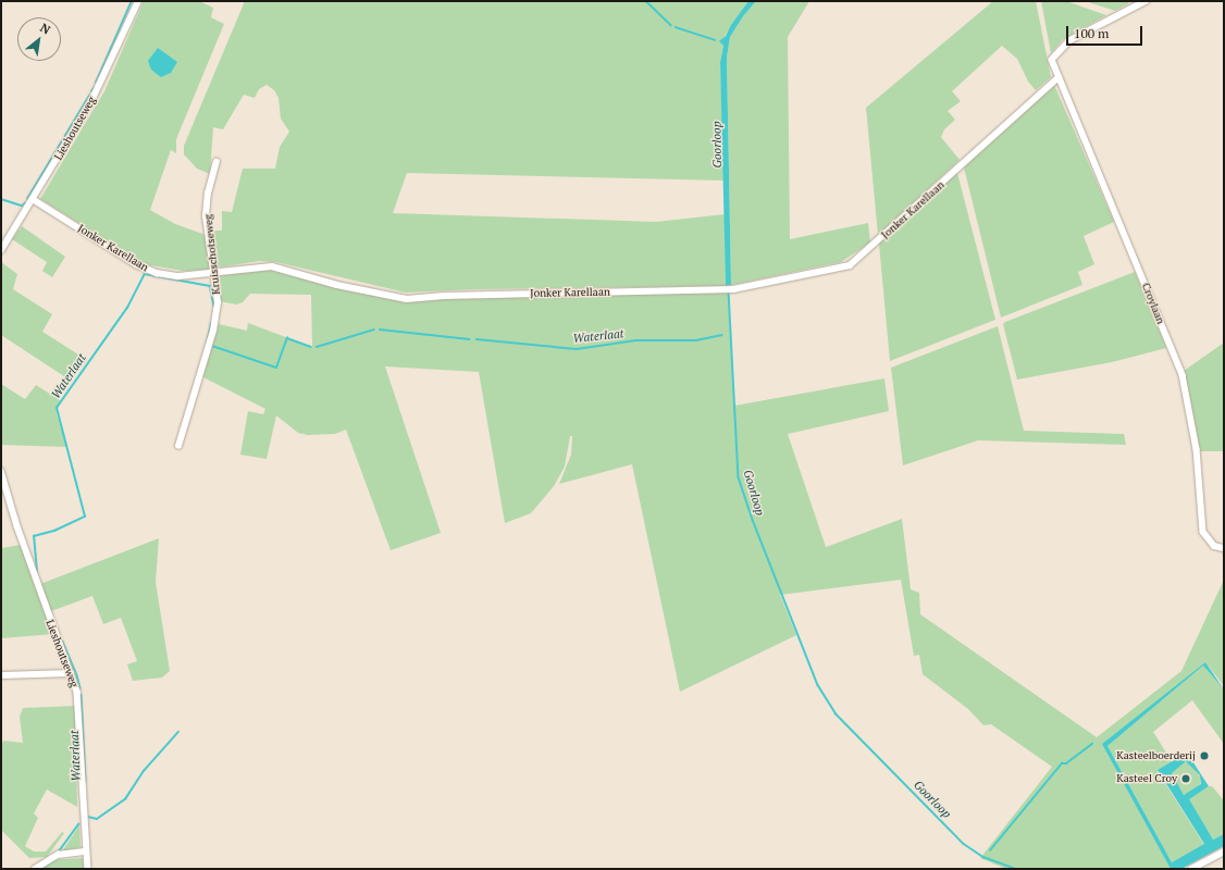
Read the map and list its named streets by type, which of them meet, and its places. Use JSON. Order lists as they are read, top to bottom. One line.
{"streets":{"street":["Lieshoutseweg","Jonker Karellaan","Kruisschotseweg","Croylaan"]},"crossings":[["Lieshoutseweg","Jonker Karellaan"],["Jonker Karellaan","Kruisschotseweg"],["Jonker Karellaan","Croylaan"]],"water":["Goorloop","Waterlaat"],"places":["Kasteelboerderij","Kasteel Croy"],"scale_bar":"100 m","north":"top right"}
